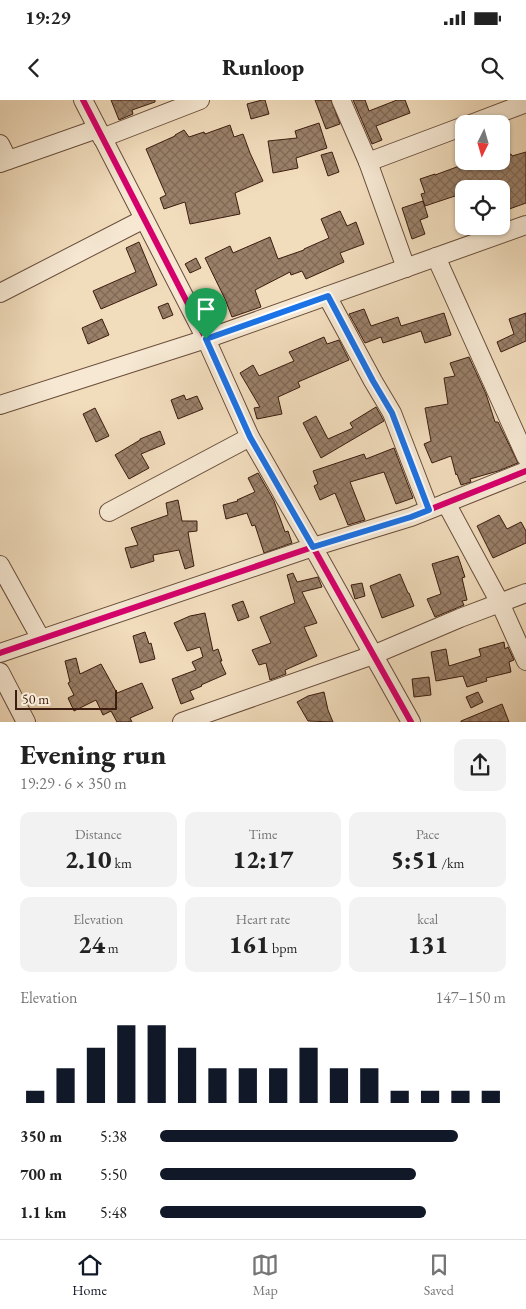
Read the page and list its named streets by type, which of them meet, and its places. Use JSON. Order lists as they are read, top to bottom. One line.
{"scale_bar":"50 m","north":"bottom","page":{"status":"19:29","header":"Runloop","scale":"50 m","heading":["Evening run","19:29 · 6 × 350 m"],"stats":[["Distance","2.10 km"],["Time","12:17"],["Pace","5:51 /km"],["Elevation","24 m"],["Heart rate","161 bpm"],["kcal","131"]],"chart":["Elevation","147–150 m"],"list":[{"name":"350 m","note":"5:38"},{"name":"700 m","note":"5:50"},{"name":"1.1 km","note":"5:48"}],"tabs":["Home","Map","Saved"]}}
